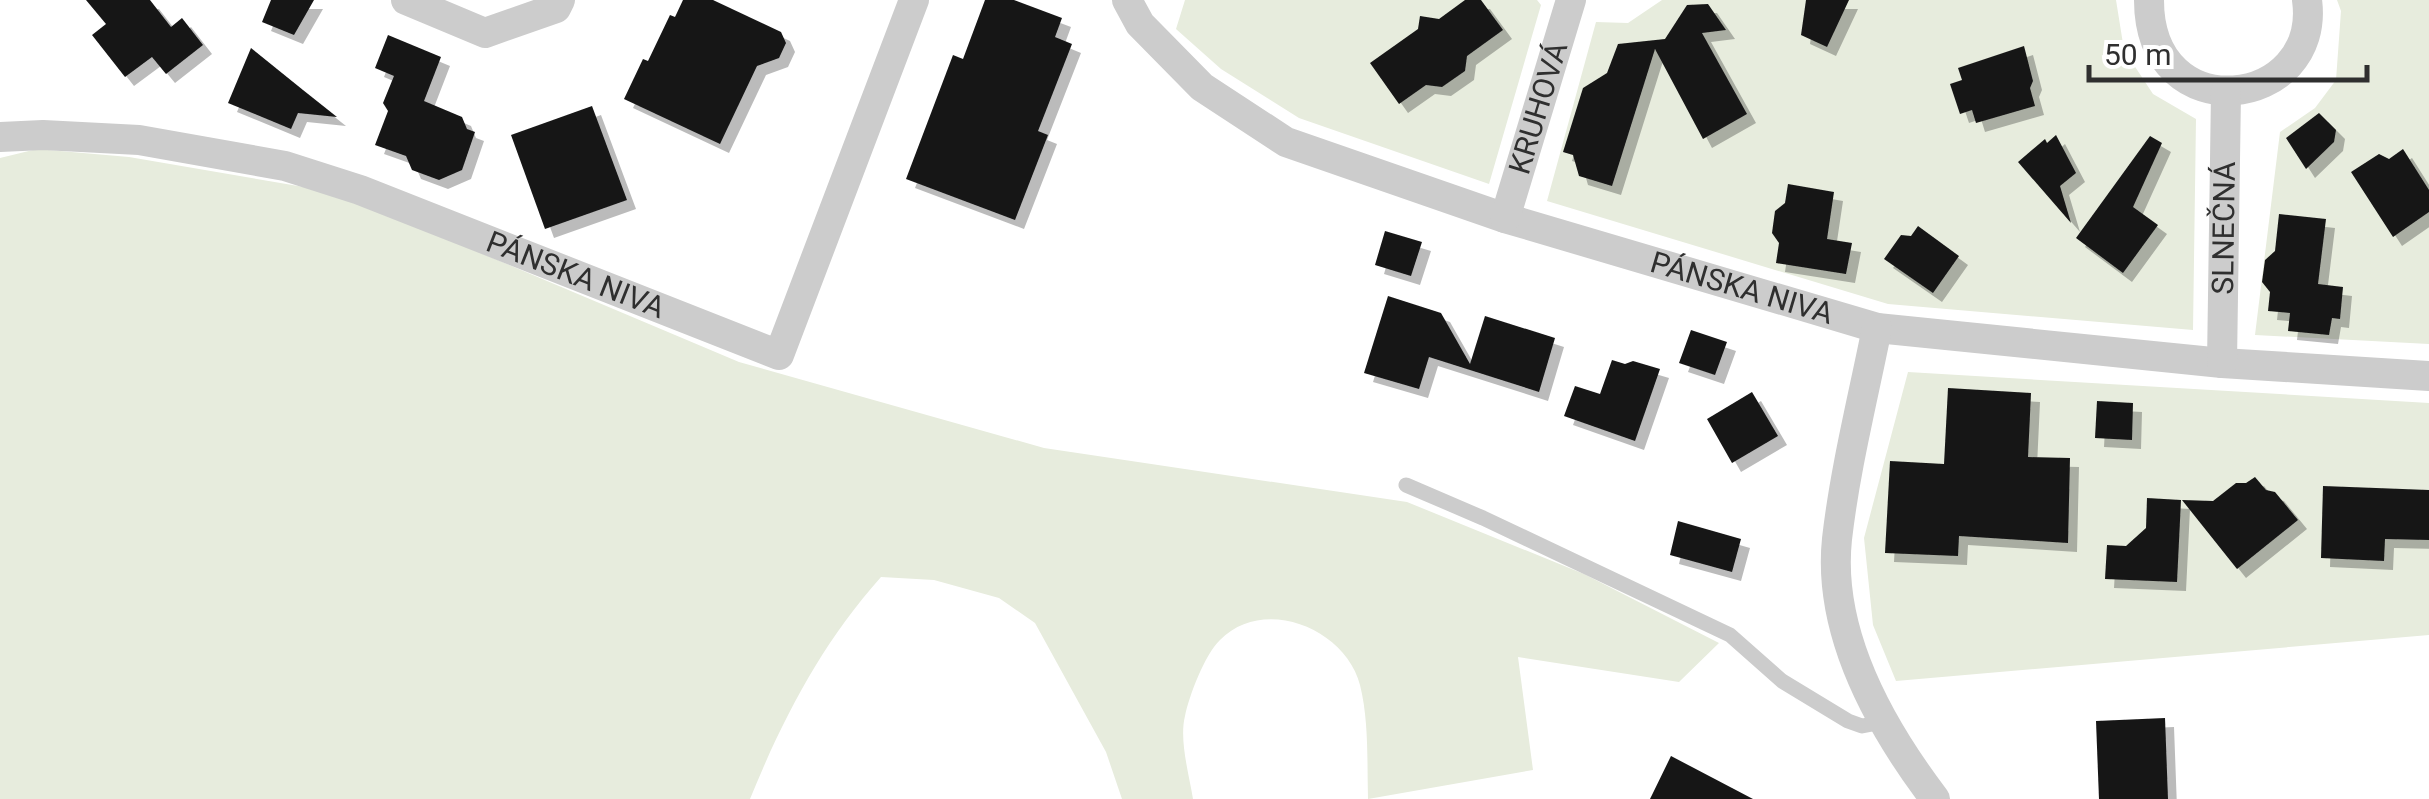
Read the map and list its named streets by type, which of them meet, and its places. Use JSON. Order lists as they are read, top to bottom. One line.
{"streets":{"street":["KRUHOVÁ","SLNEČNÁ","PÁNSKA NIVA"]},"crossings":[["KRUHOVÁ","PÁNSKA NIVA"],["SLNEČNÁ","PÁNSKA NIVA"]],"scale_bar":"50 m"}
